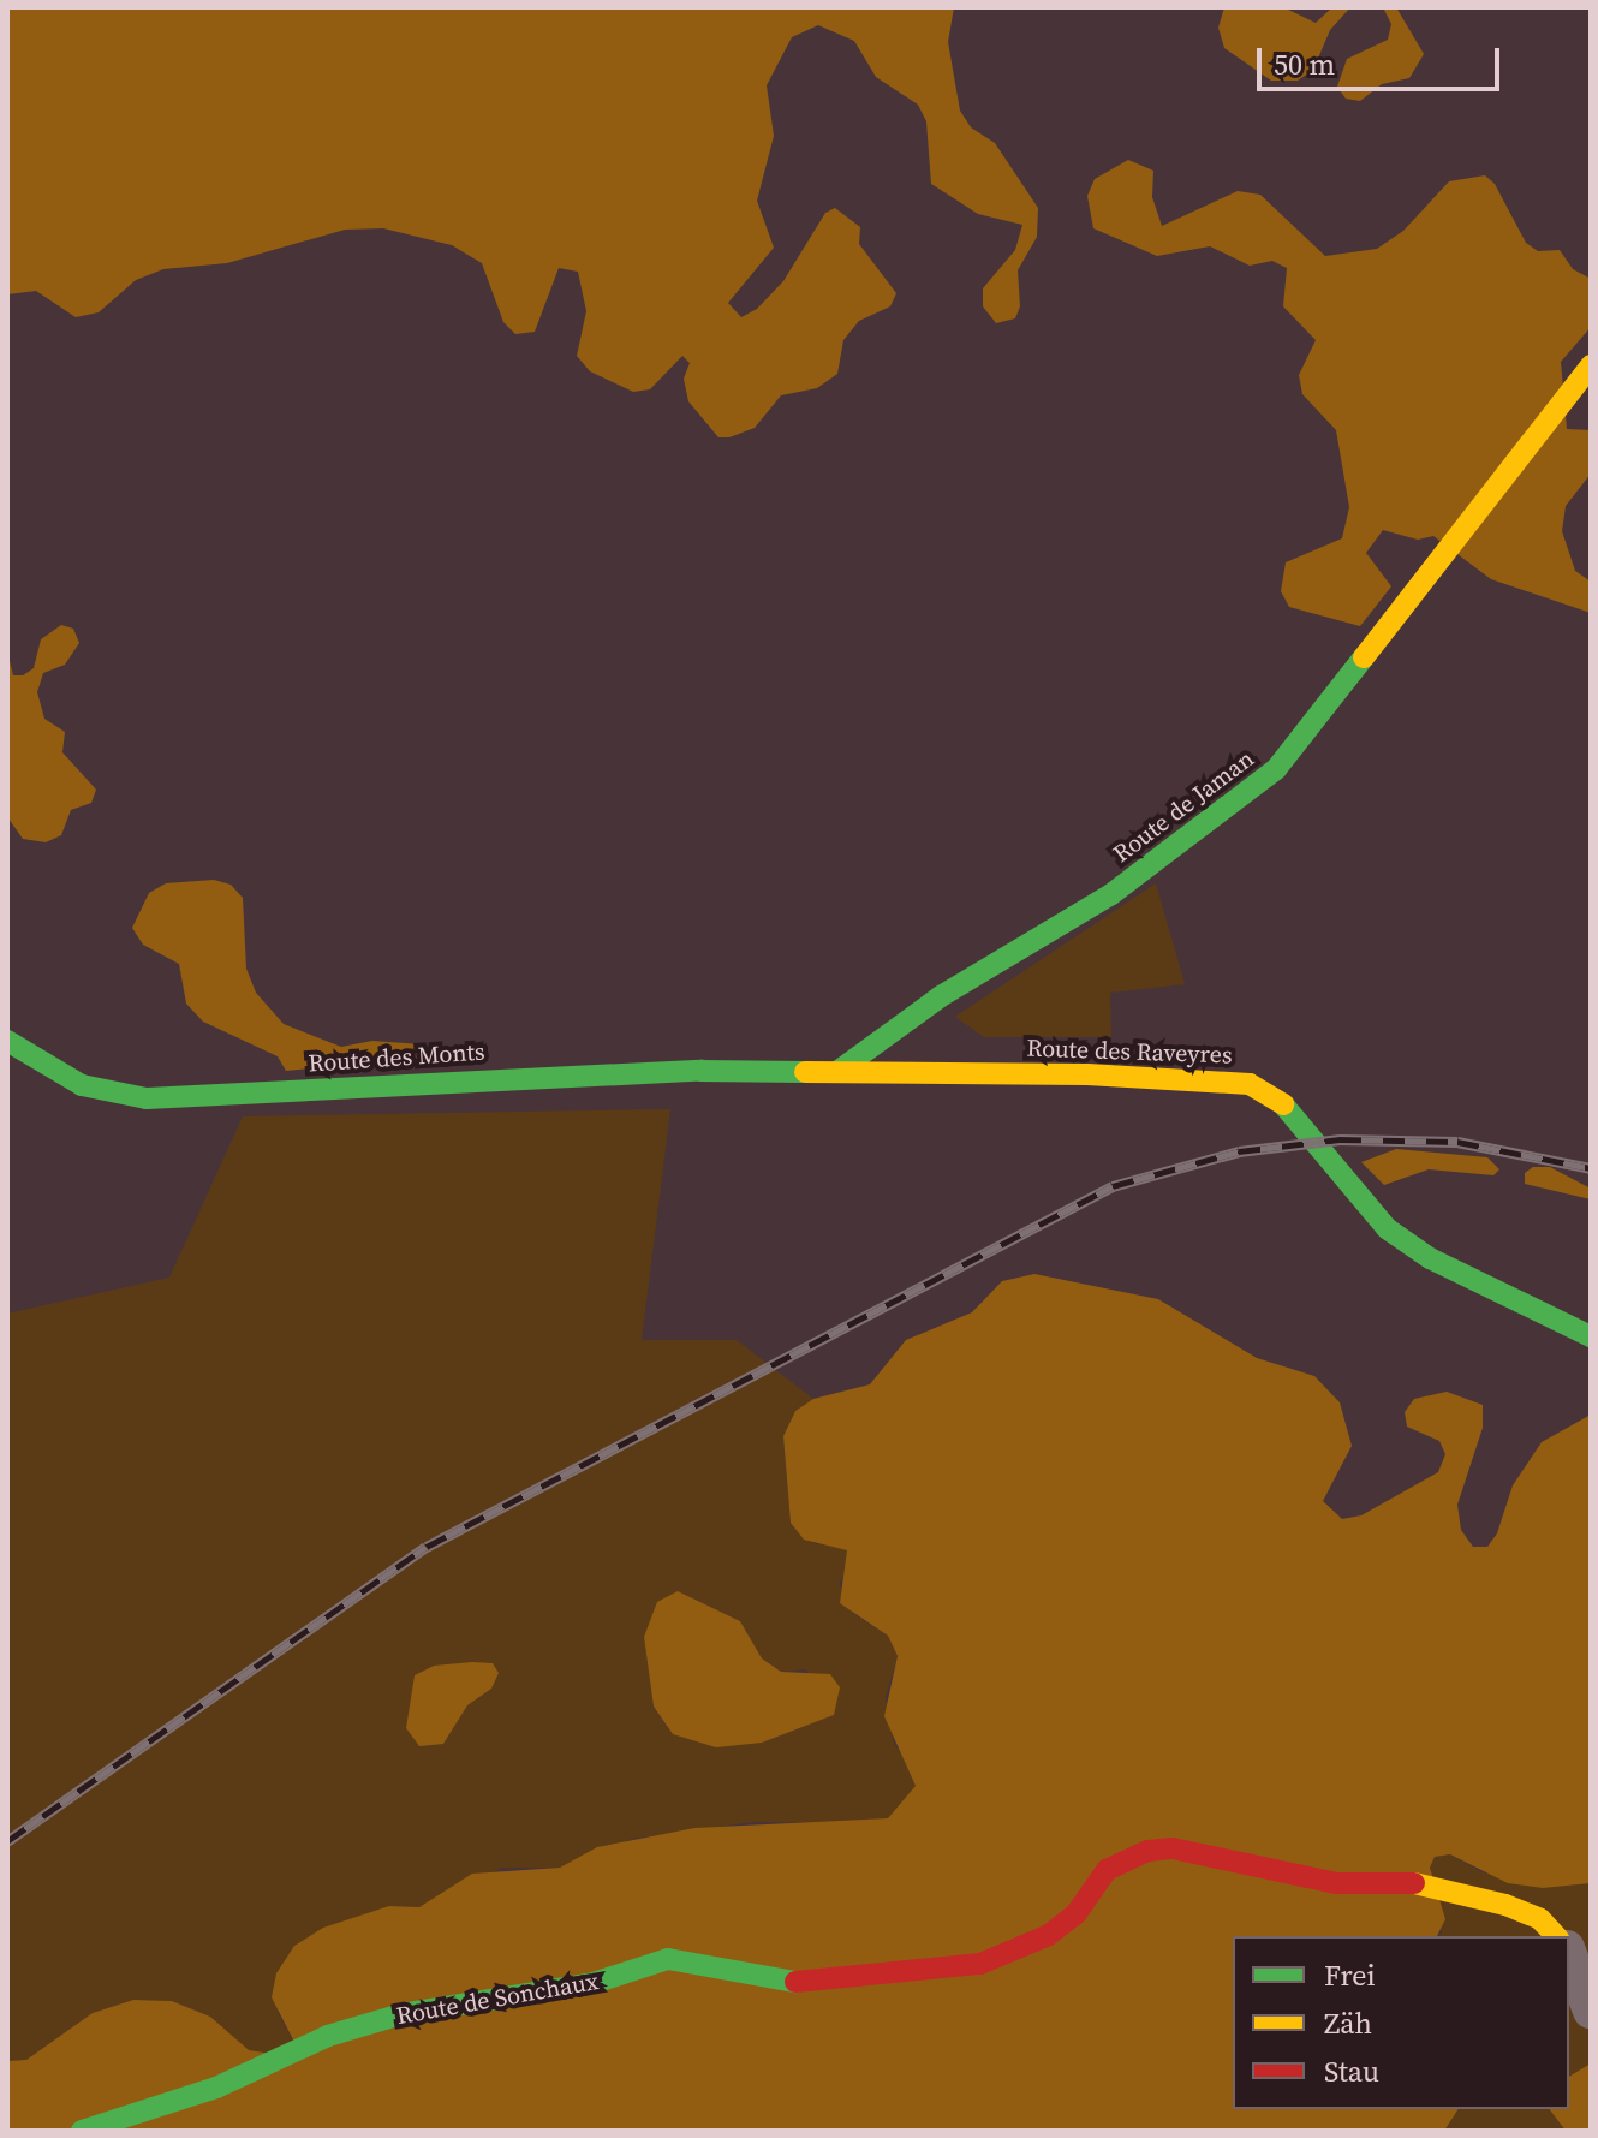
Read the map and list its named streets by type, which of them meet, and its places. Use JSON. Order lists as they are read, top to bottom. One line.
{"streets":{"street":["Route de Jaman","Route des Raveyres","Route des Monts","Route de Sonchaux"]},"crossings":[["Route de Jaman","Route des Raveyres"],["Route des Raveyres","Route des Monts"]],"legend":["Frei","Zäh","Stau"],"scale_bar":"50 m"}
